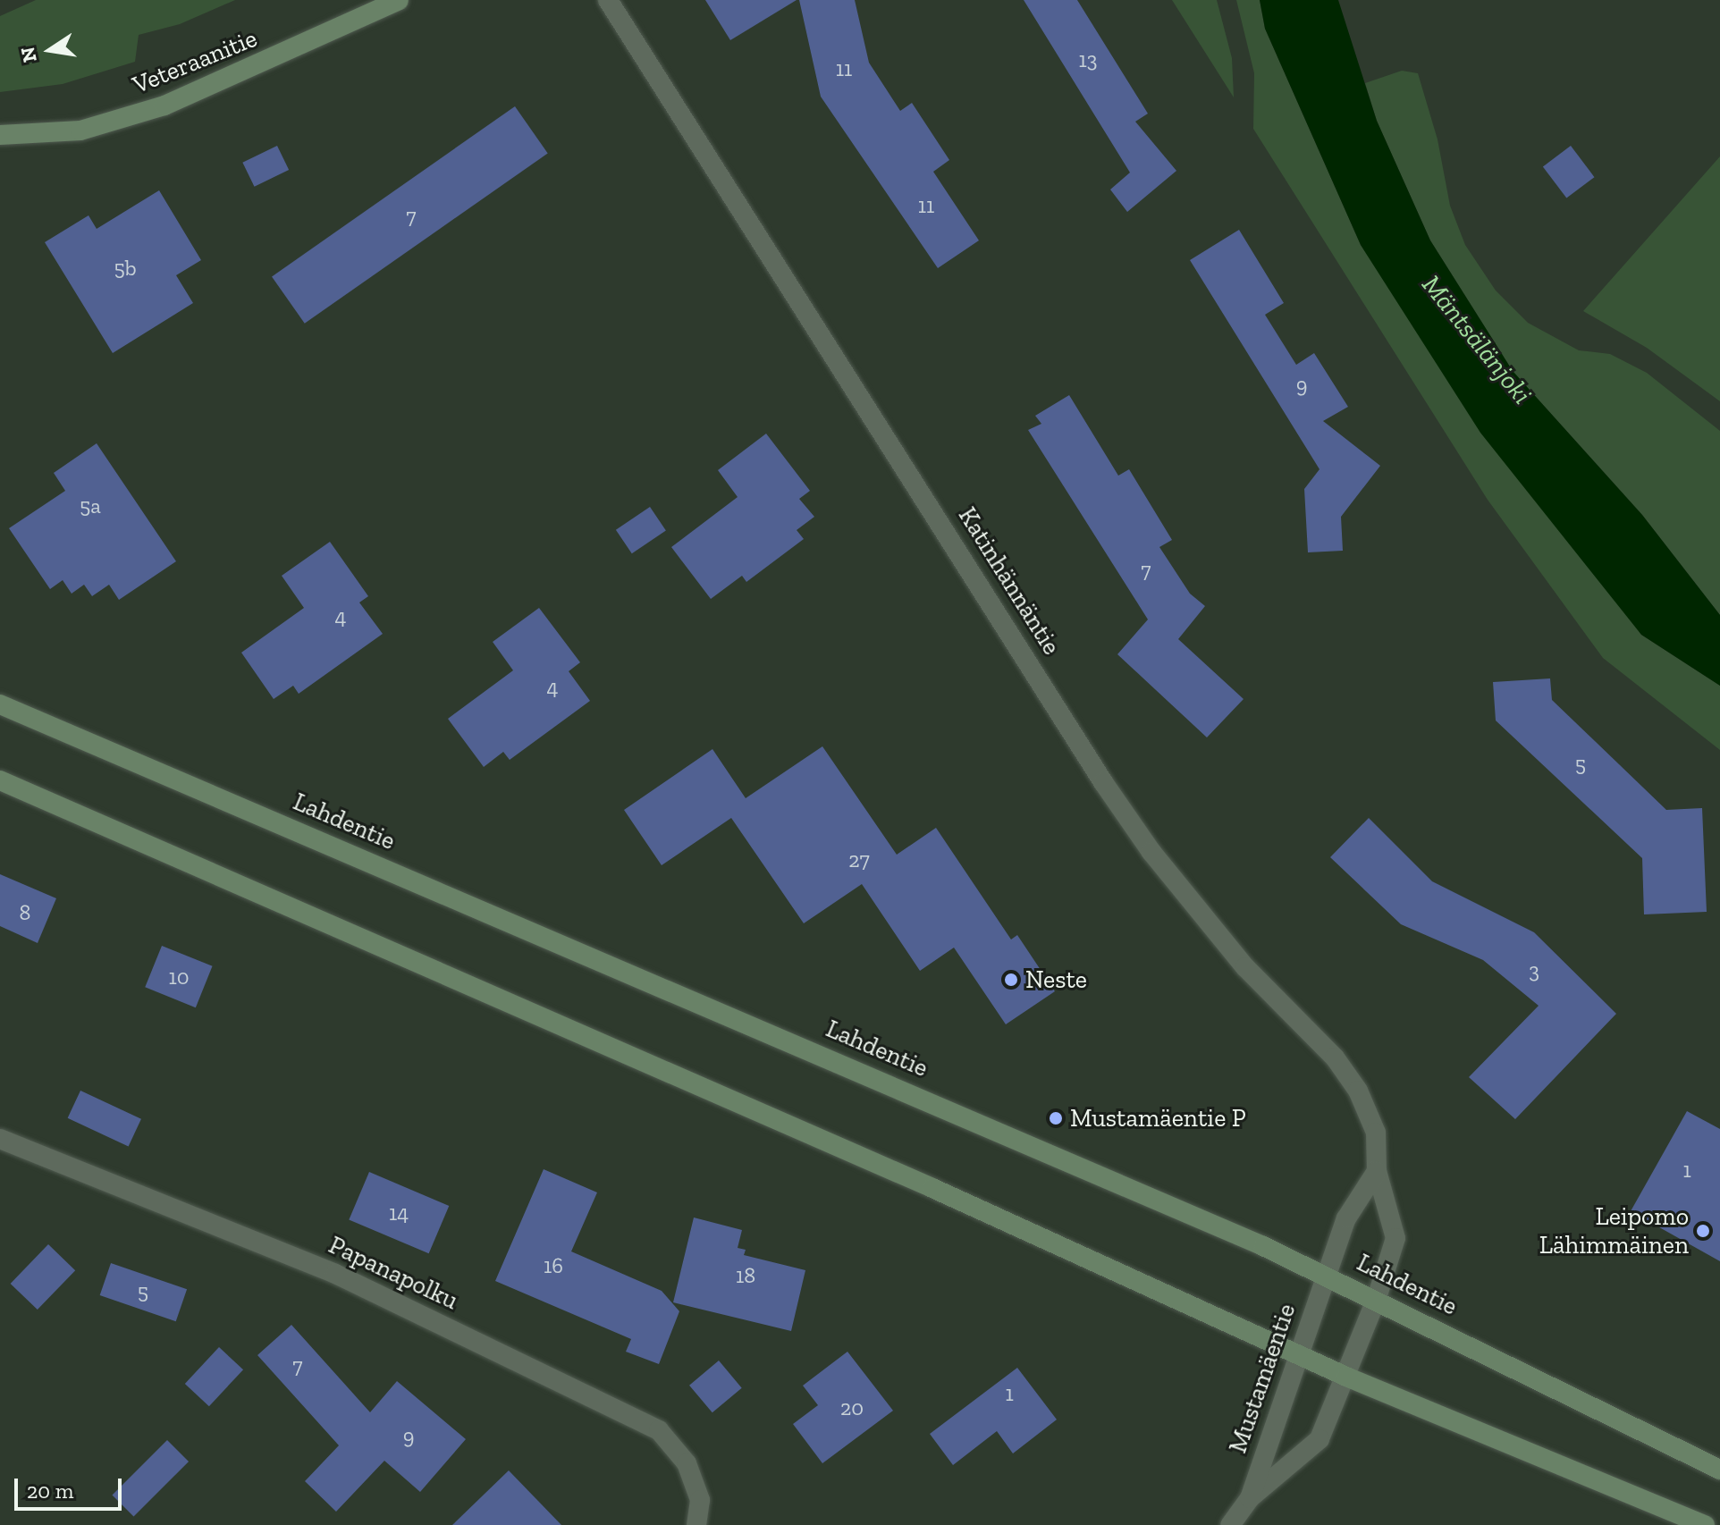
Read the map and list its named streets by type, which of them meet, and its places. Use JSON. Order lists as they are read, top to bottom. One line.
{"streets":{"main road":["Veteraanitie","Lahdentie"],"street":["Katinhännäntie","Papanapolku","Mustamäentie"]},"crossings":[["Katinhännäntie","Lahdentie"],["Katinhännäntie","Mustamäentie"],["Lahdentie","Mustamäentie"]],"water":["Mäntsälänjoki"],"places":["Neste","Mustamäentie P","Leipomo Lähimmäinen"],"house_numbers":["13","11","11","7","5b","9","5a","7","4","4","5","27","8","3","10","1","14","16","18","5","7","1","20","9"],"scale_bar":"20 m","north":"left"}
